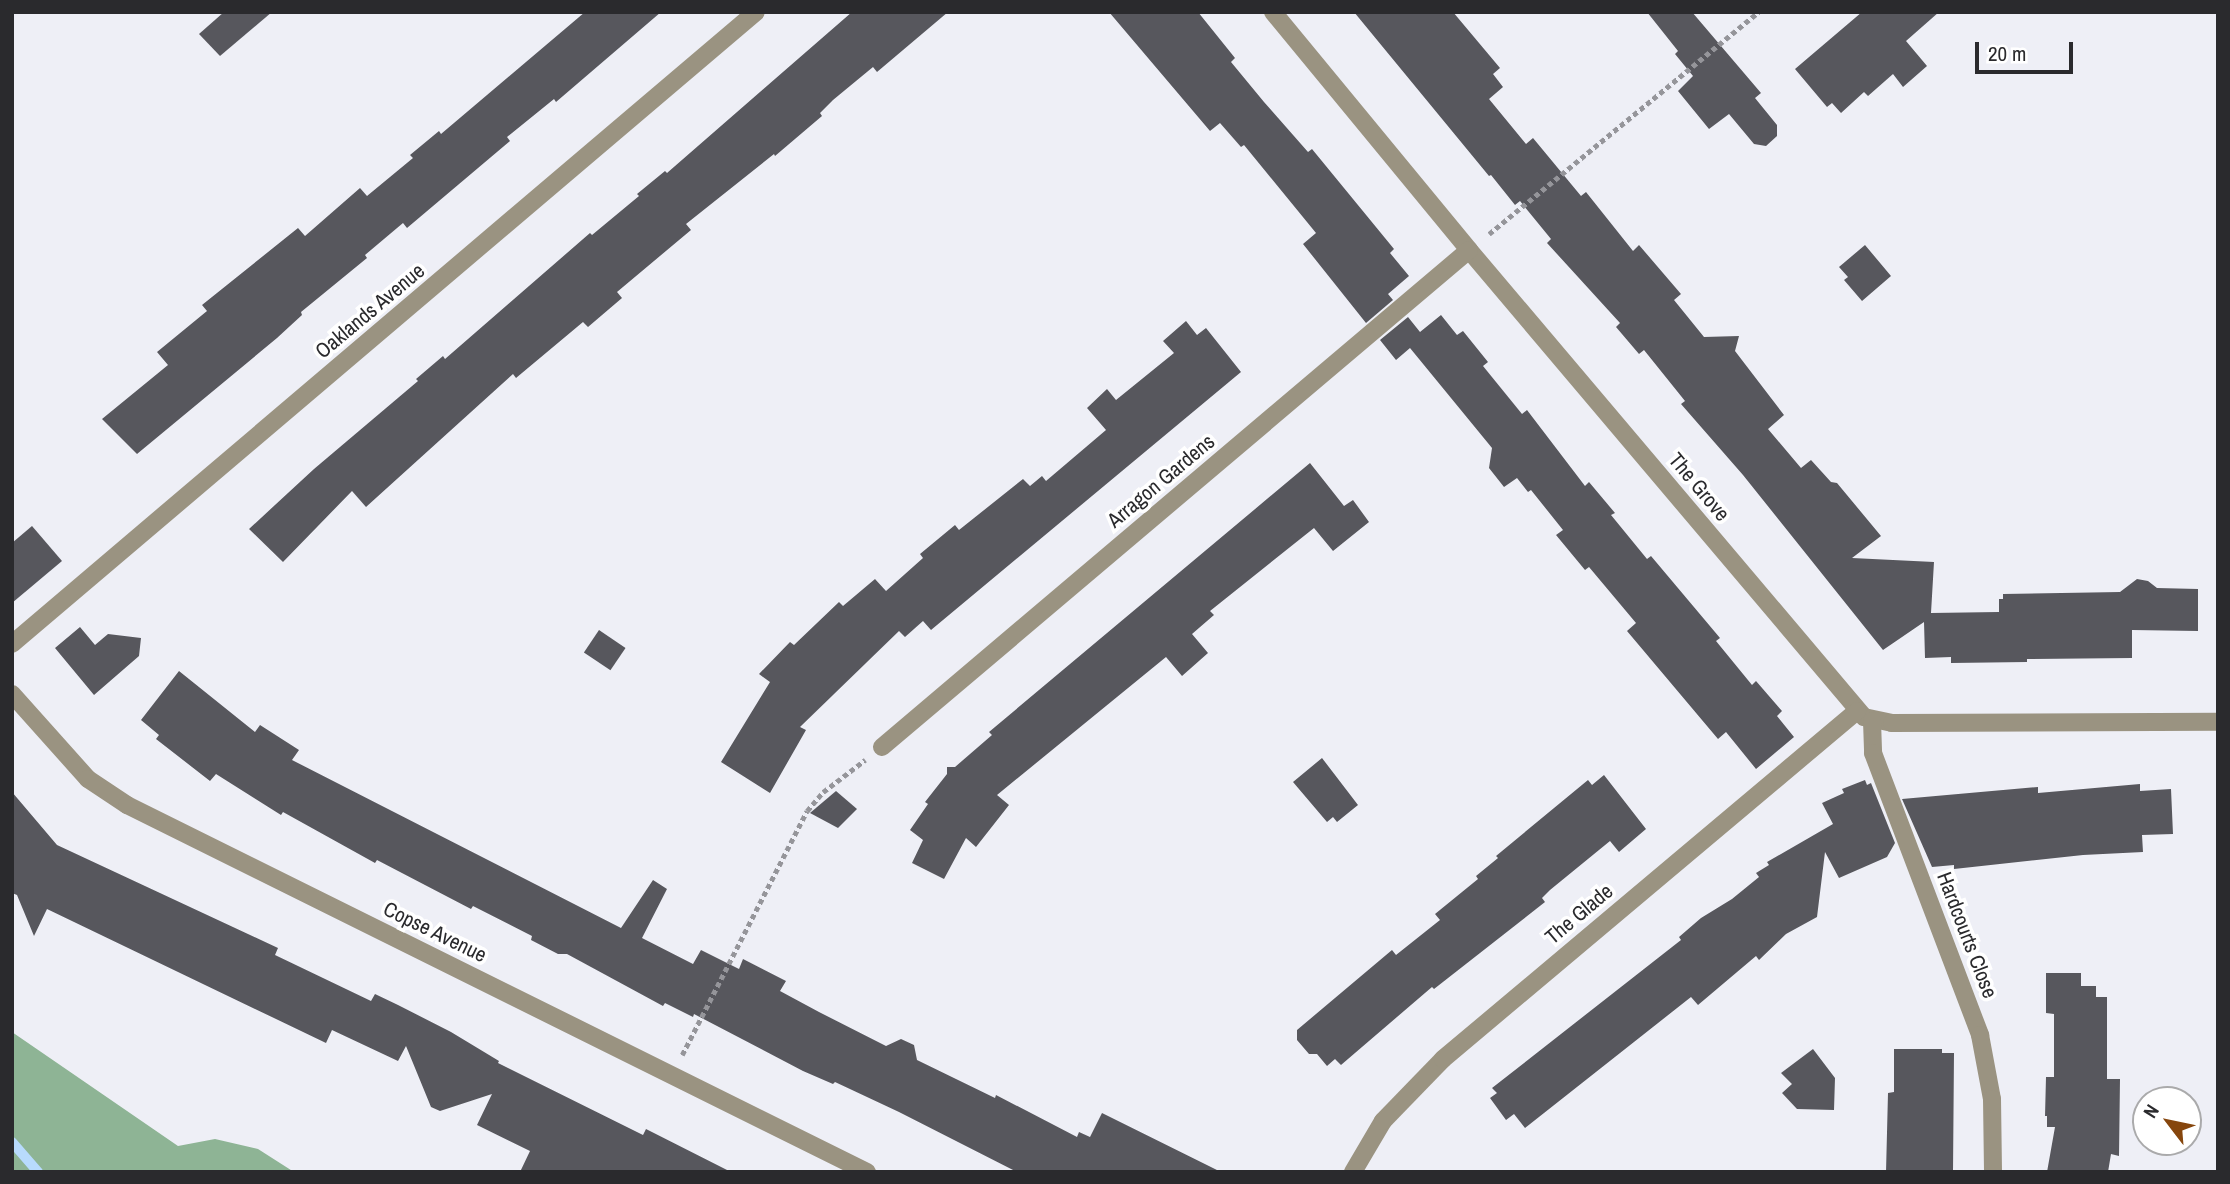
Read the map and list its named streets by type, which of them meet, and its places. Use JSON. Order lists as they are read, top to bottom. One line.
{"streets":{"street":["Oaklands Avenue","Arragon Gardens","The Grove","The Glade","Copse Avenue","Hardcourts Close"]},"crossings":[["Arragon Gardens","The Grove"],["The Grove","The Glade"],["The Grove","Hardcourts Close"],["The Glade","Hardcourts Close"]],"scale_bar":"20 m","north":"top left"}
